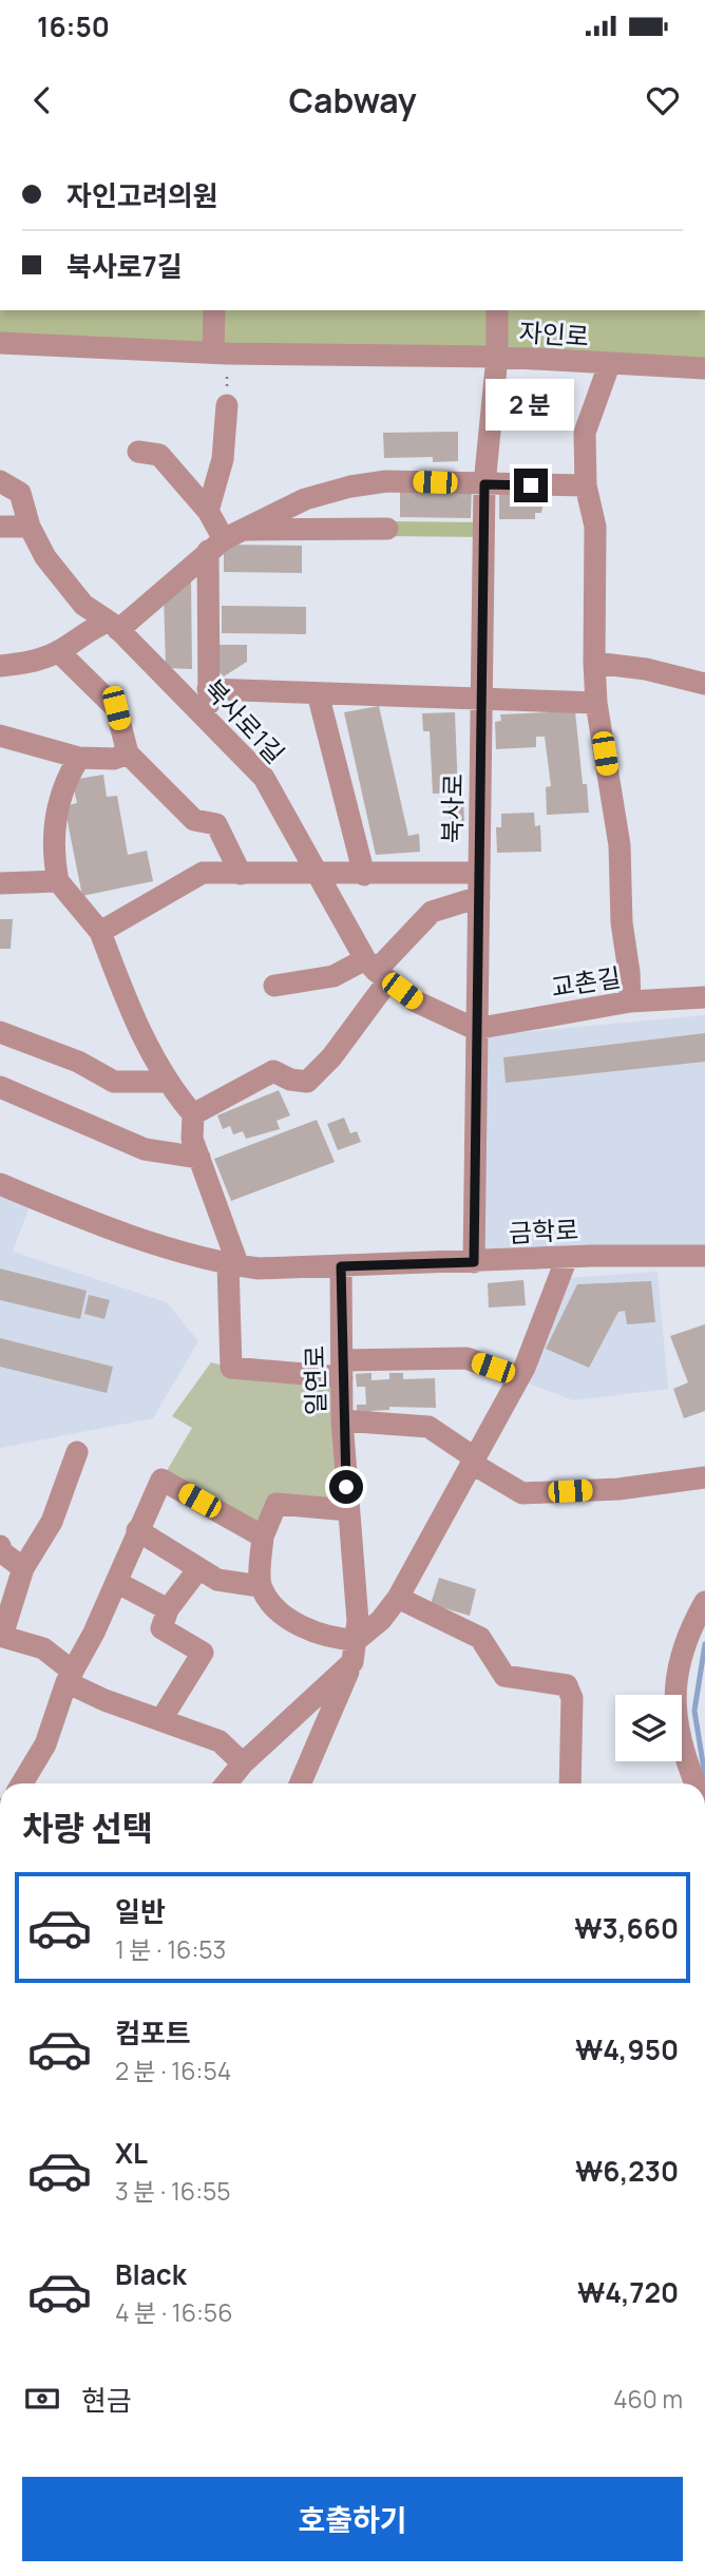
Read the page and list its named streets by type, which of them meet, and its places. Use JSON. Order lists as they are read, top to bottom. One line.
{"streets":{"street":["자인로","북사로1길","북사로","교촌길","금학로","일연로"]},"crossings":[["자인로","북사로"],["북사로1길","북사로"],["북사로1길","교촌길"],["북사로","교촌길"],["북사로","금학로"],["금학로","일연로"]],"page":{"status":"16:50","header":"Cabway","banner":["자인고려의원","북사로7길"],"bubble":"2 분","heading":"차량 선택","list":[{"name":"일반","note":"1 분 · 16:53","value":"₩3,660"},{"name":"컴포트","note":"2 분 · 16:54","value":"₩4,950"},{"name":"XL","note":"3 분 · 16:55","value":"₩6,230"},{"name":"Black","note":"4 분 · 16:56","value":"₩4,720"}],"pay":["현금","460 m"],"buttons":"호출하기"}}
